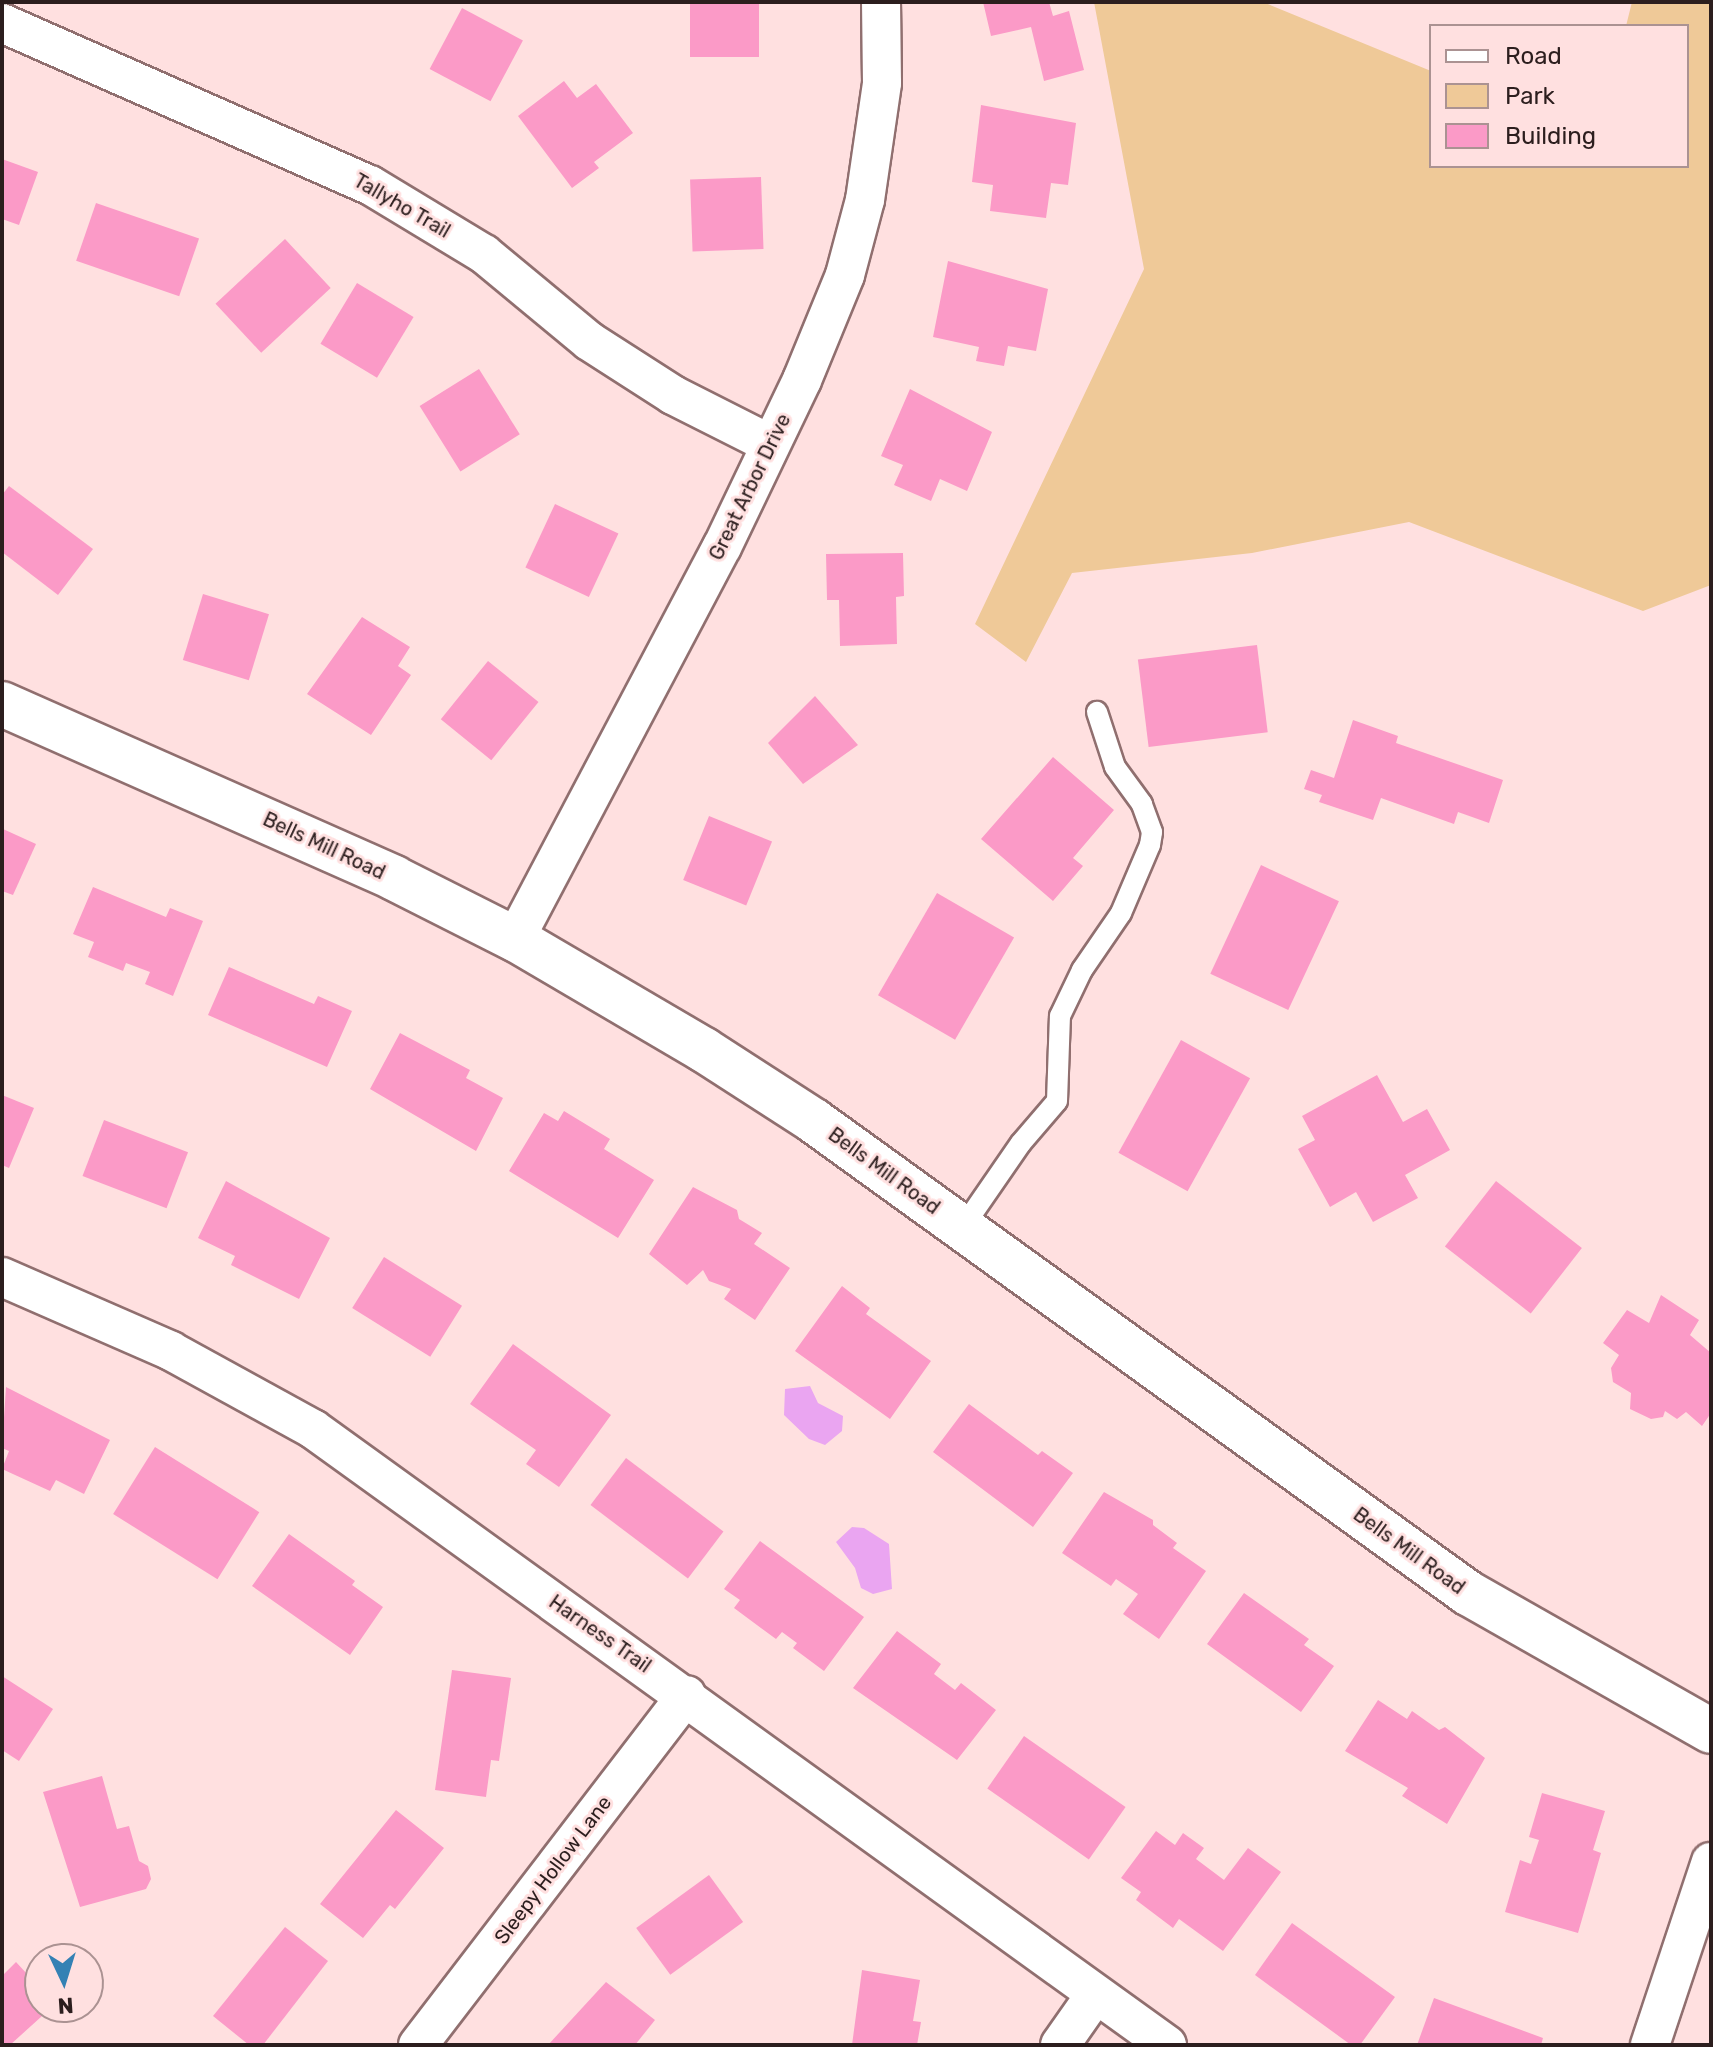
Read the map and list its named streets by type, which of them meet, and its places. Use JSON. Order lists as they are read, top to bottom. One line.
{"streets":{"street":["Tallyho Trail","Great Arbor Drive","Bells Mill Road","Harness Trail","Sleepy Hollow Lane"]},"crossings":[["Tallyho Trail","Great Arbor Drive"],["Great Arbor Drive","Bells Mill Road"],["Harness Trail","Sleepy Hollow Lane"]],"legend":["Road","Park","Building"],"north":"bottom"}
